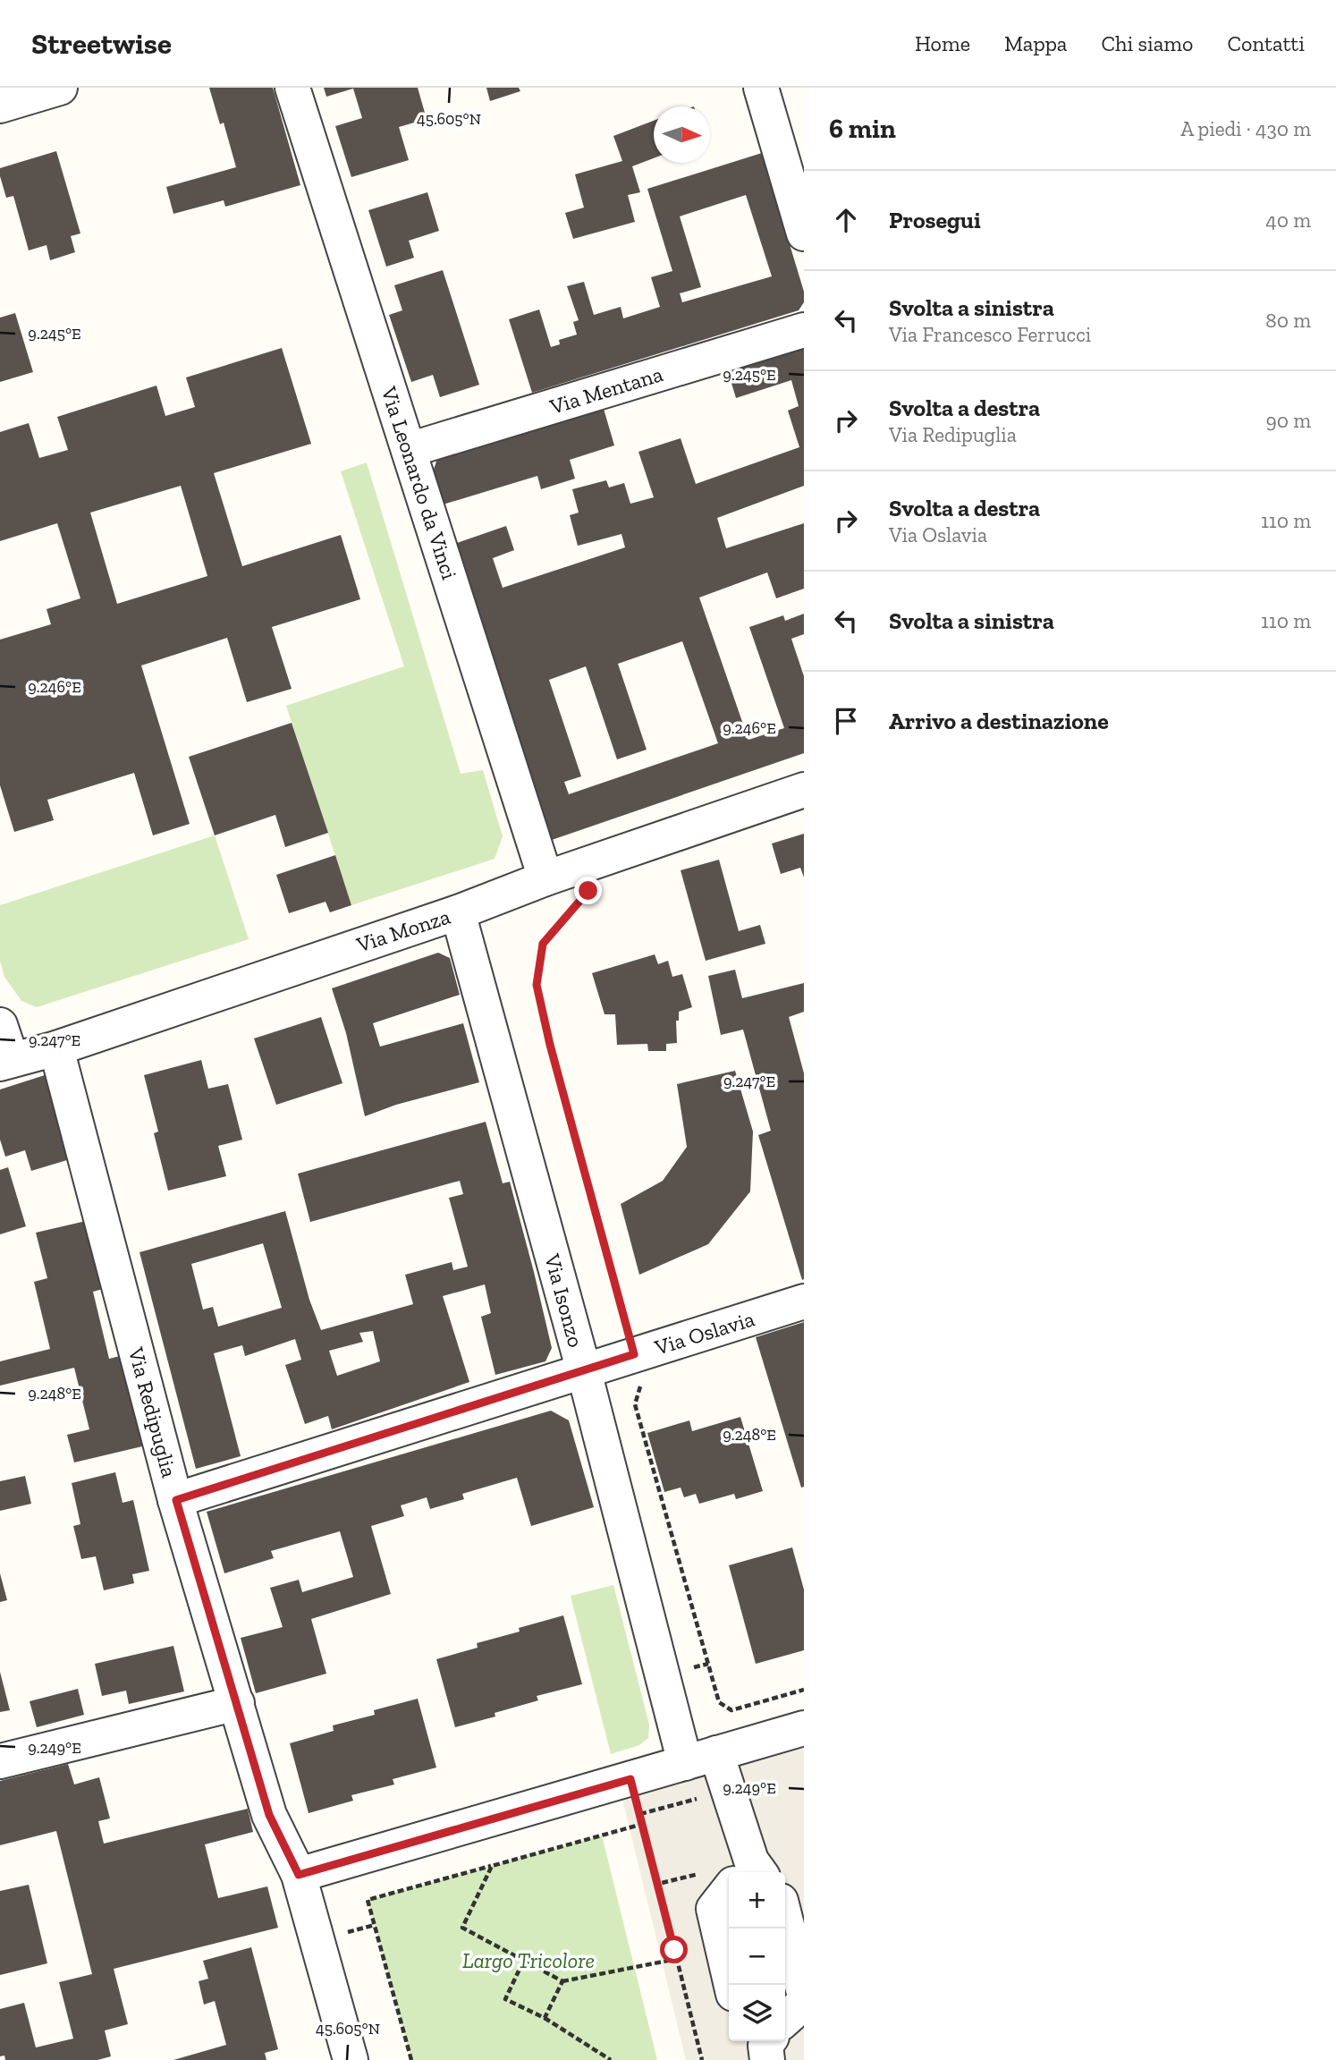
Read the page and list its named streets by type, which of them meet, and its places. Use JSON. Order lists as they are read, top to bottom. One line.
{"streets":{"street":["Via Mentana","Via Leonardo da Vinci","Via Monza","Via Isonzo","Via Oslavia","Via Redipuglia"]},"crossings":[["Via Mentana","Via Leonardo da Vinci"],["Via Leonardo da Vinci","Via Monza"],["Via Monza","Via Isonzo"],["Via Monza","Via Redipuglia"],["Via Isonzo","Via Oslavia"],["Via Oslavia","Via Redipuglia"]],"parks":["Largo Tricolore"],"north":"right","page":{"header":"Streetwise","nav":["Home","Mappa","Chi siamo","Contatti"],"heading":["6 min","A piedi · 430 m"],"list":[["Prosegui","40 m"],["Svolta a sinistra","Via Francesco Ferrucci","80 m"],["Svolta a destra","Via Redipuglia","90 m"],["Svolta a destra","Via Oslavia","110 m"],["Svolta a sinistra","110 m"],"Arrivo a destinazione"],"map_buttons":["+","−"]},"coordinates":["45.605°N","9.245°E","9.246°E","9.247°E","9.248°E","9.249°E"]}
